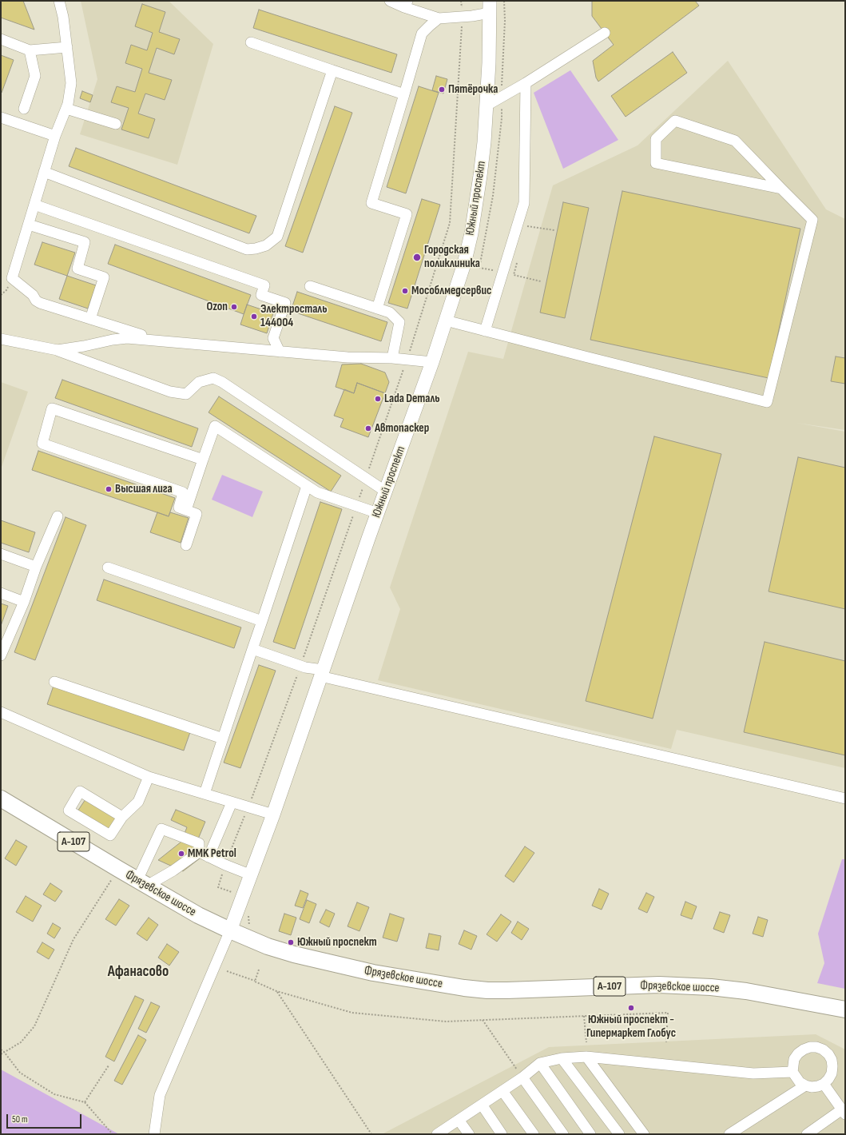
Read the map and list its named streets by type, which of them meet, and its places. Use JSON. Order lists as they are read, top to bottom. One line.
{"streets":{"highway":["А-107","Фрязевское шоссе"],"main road":["Южный проспект"]},"crossings":[["Южный проспект","Фрязевское шоссе"]],"districts":["Афанасово"],"places":["Пятёрочка","Городская поликлиника","Мособлмедсервис","Ozon","Электросталь 144004","Lada Dеталь","Автопаскер","Высшая лига","MMK Petrol","Южный проспект","Южный проспект - Гипермаркет Глобус"],"scale_bar":"50 m"}
